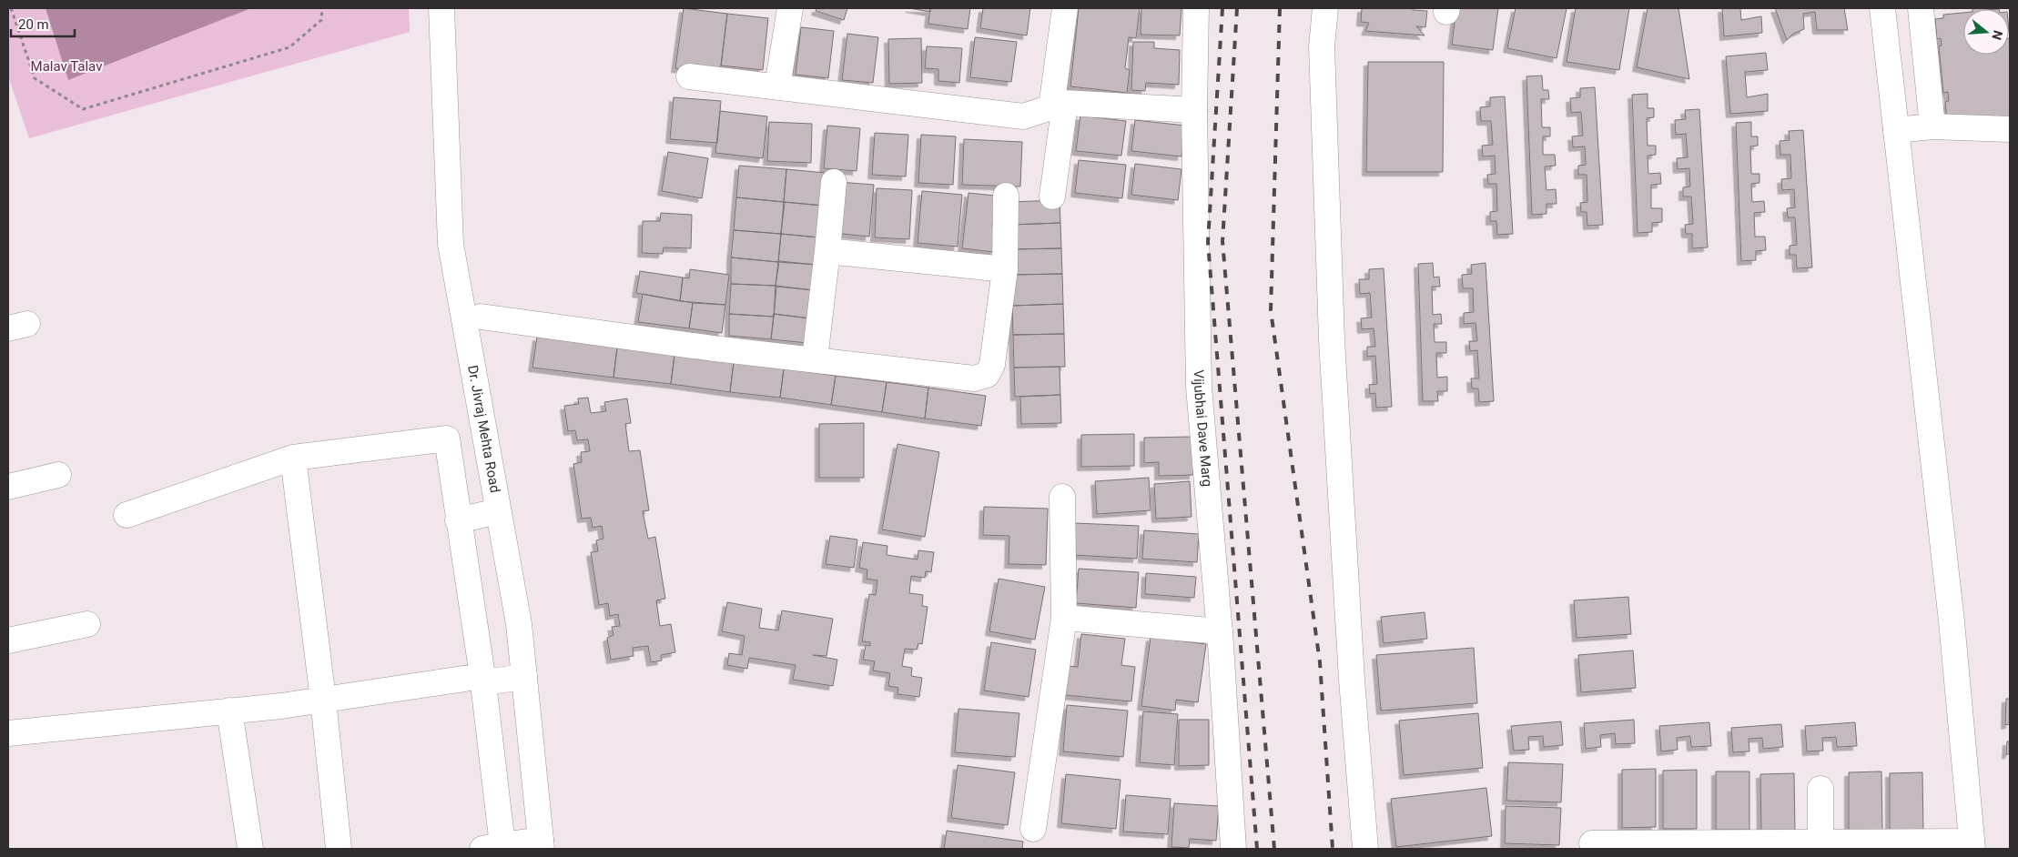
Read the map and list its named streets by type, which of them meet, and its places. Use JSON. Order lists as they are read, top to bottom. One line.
{"streets":{"street":["Vijubhai Dave Marg","Dr. Jivraj Mehta Road"]},"parks":["Malav Talav"],"scale_bar":"20 m","north":"right"}
